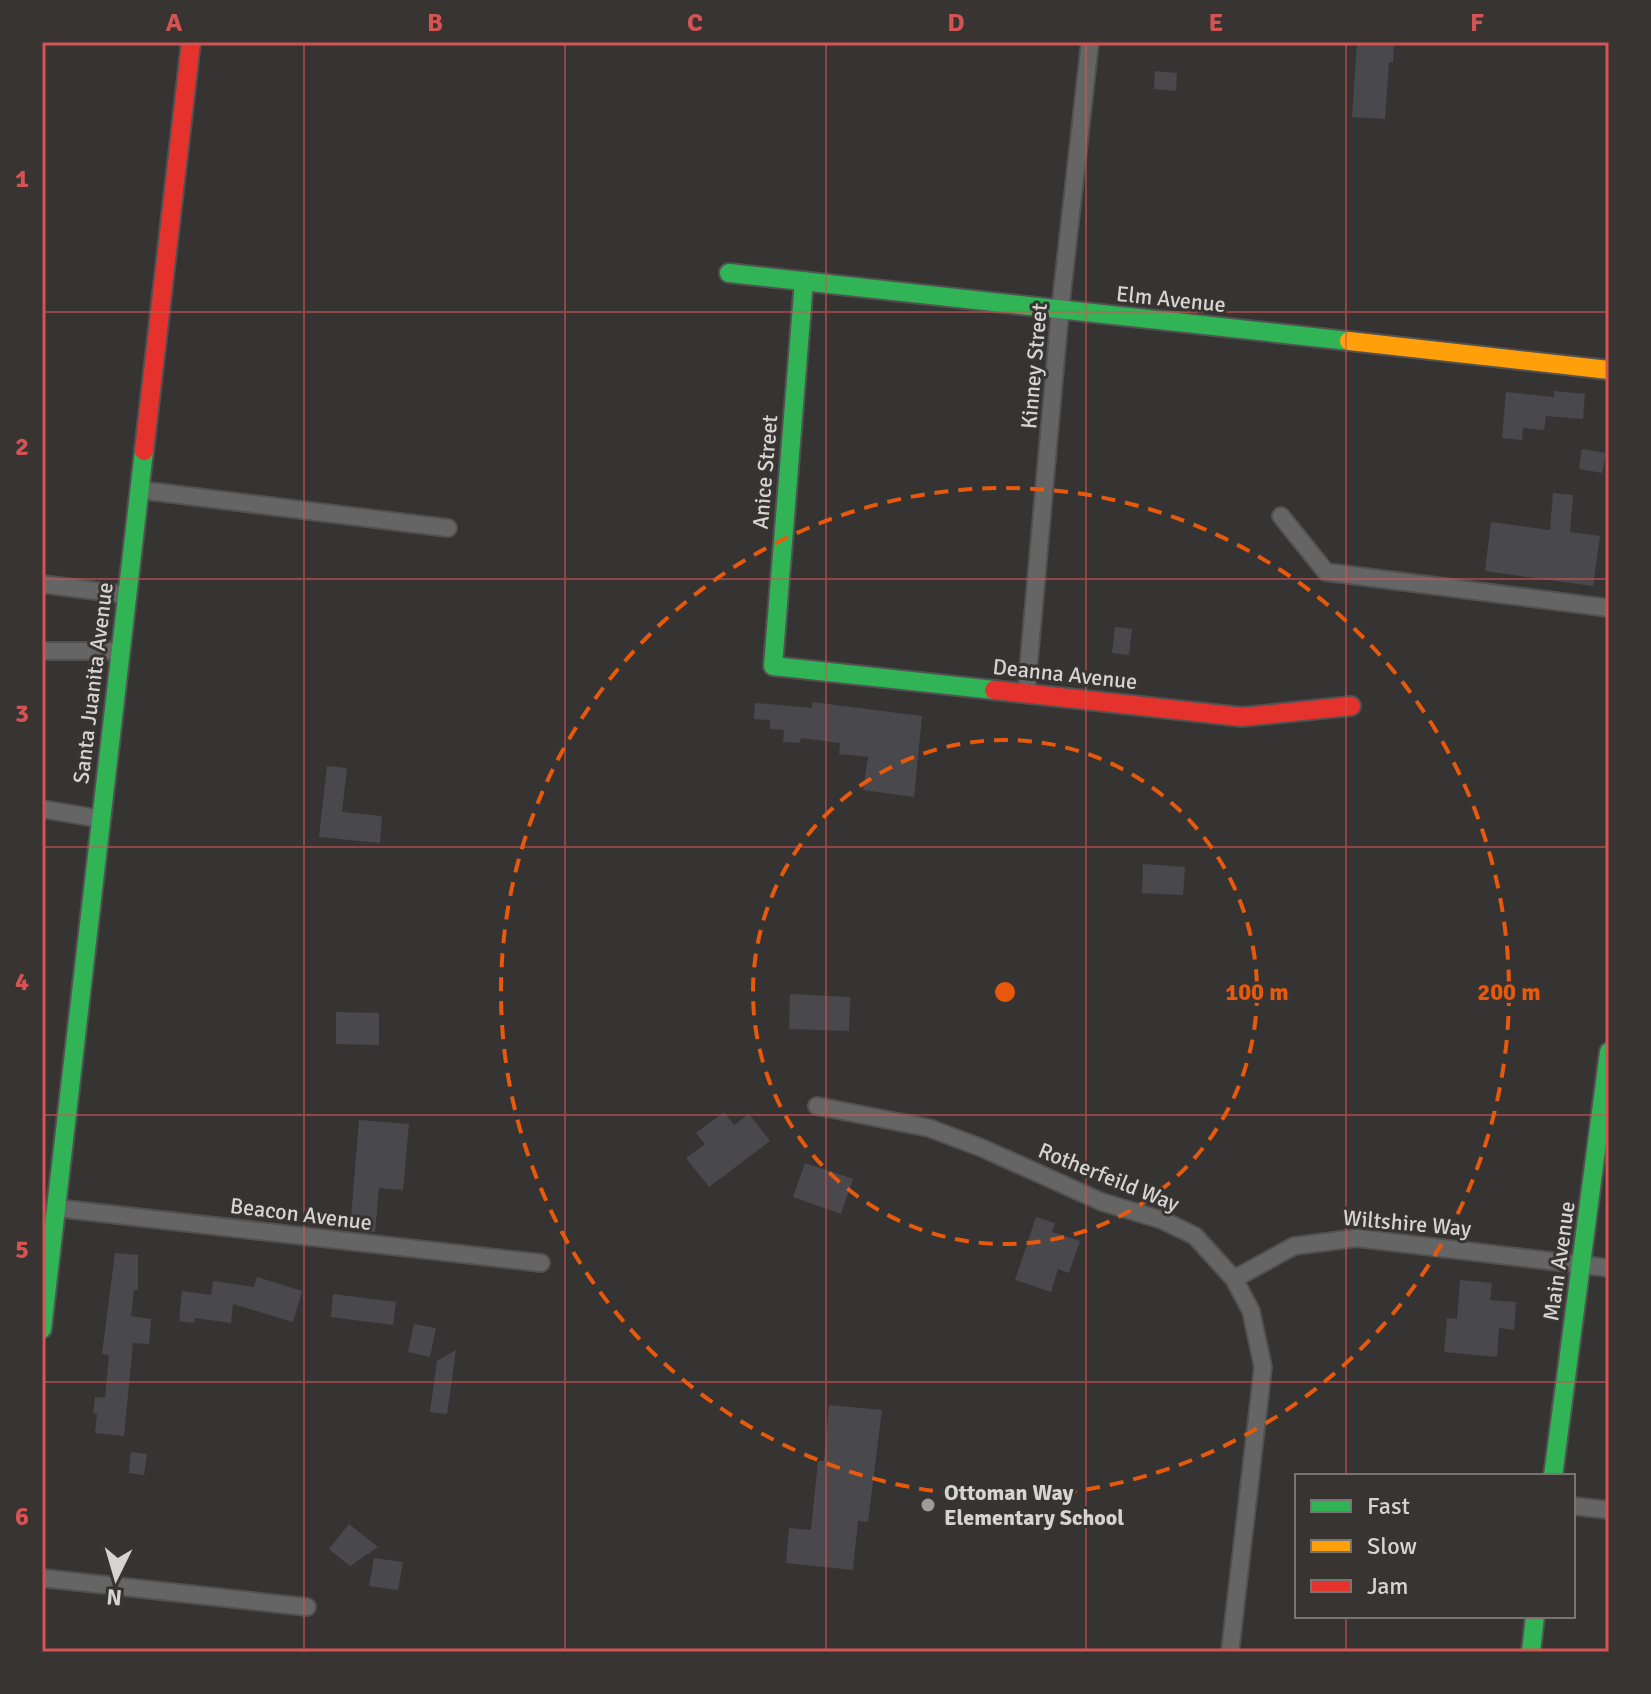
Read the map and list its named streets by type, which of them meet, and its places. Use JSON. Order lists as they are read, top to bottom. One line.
{"streets":{"street":["Elm Avenue","Kinney Street","Anice Street","Deanna Avenue","Santa Juanita Avenue","Rotherfeild Way","Beacon Avenue","Wiltshire Way","Main Avenue"]},"crossings":[["Elm Avenue","Kinney Street"],["Elm Avenue","Anice Street"],["Kinney Street","Deanna Avenue"],["Anice Street","Deanna Avenue"],["Santa Juanita Avenue","Beacon Avenue"],["Rotherfeild Way","Wiltshire Way"],["Wiltshire Way","Main Avenue"]],"places":["Ottoman Way Elementary School"],"legend":["Fast","Slow","Jam"],"north":"bottom","grid":{"columns":["A","B","C","D","E","F"],"rows":["1","2","3","4","5","6"]},"rings":["100 m","200 m"]}
